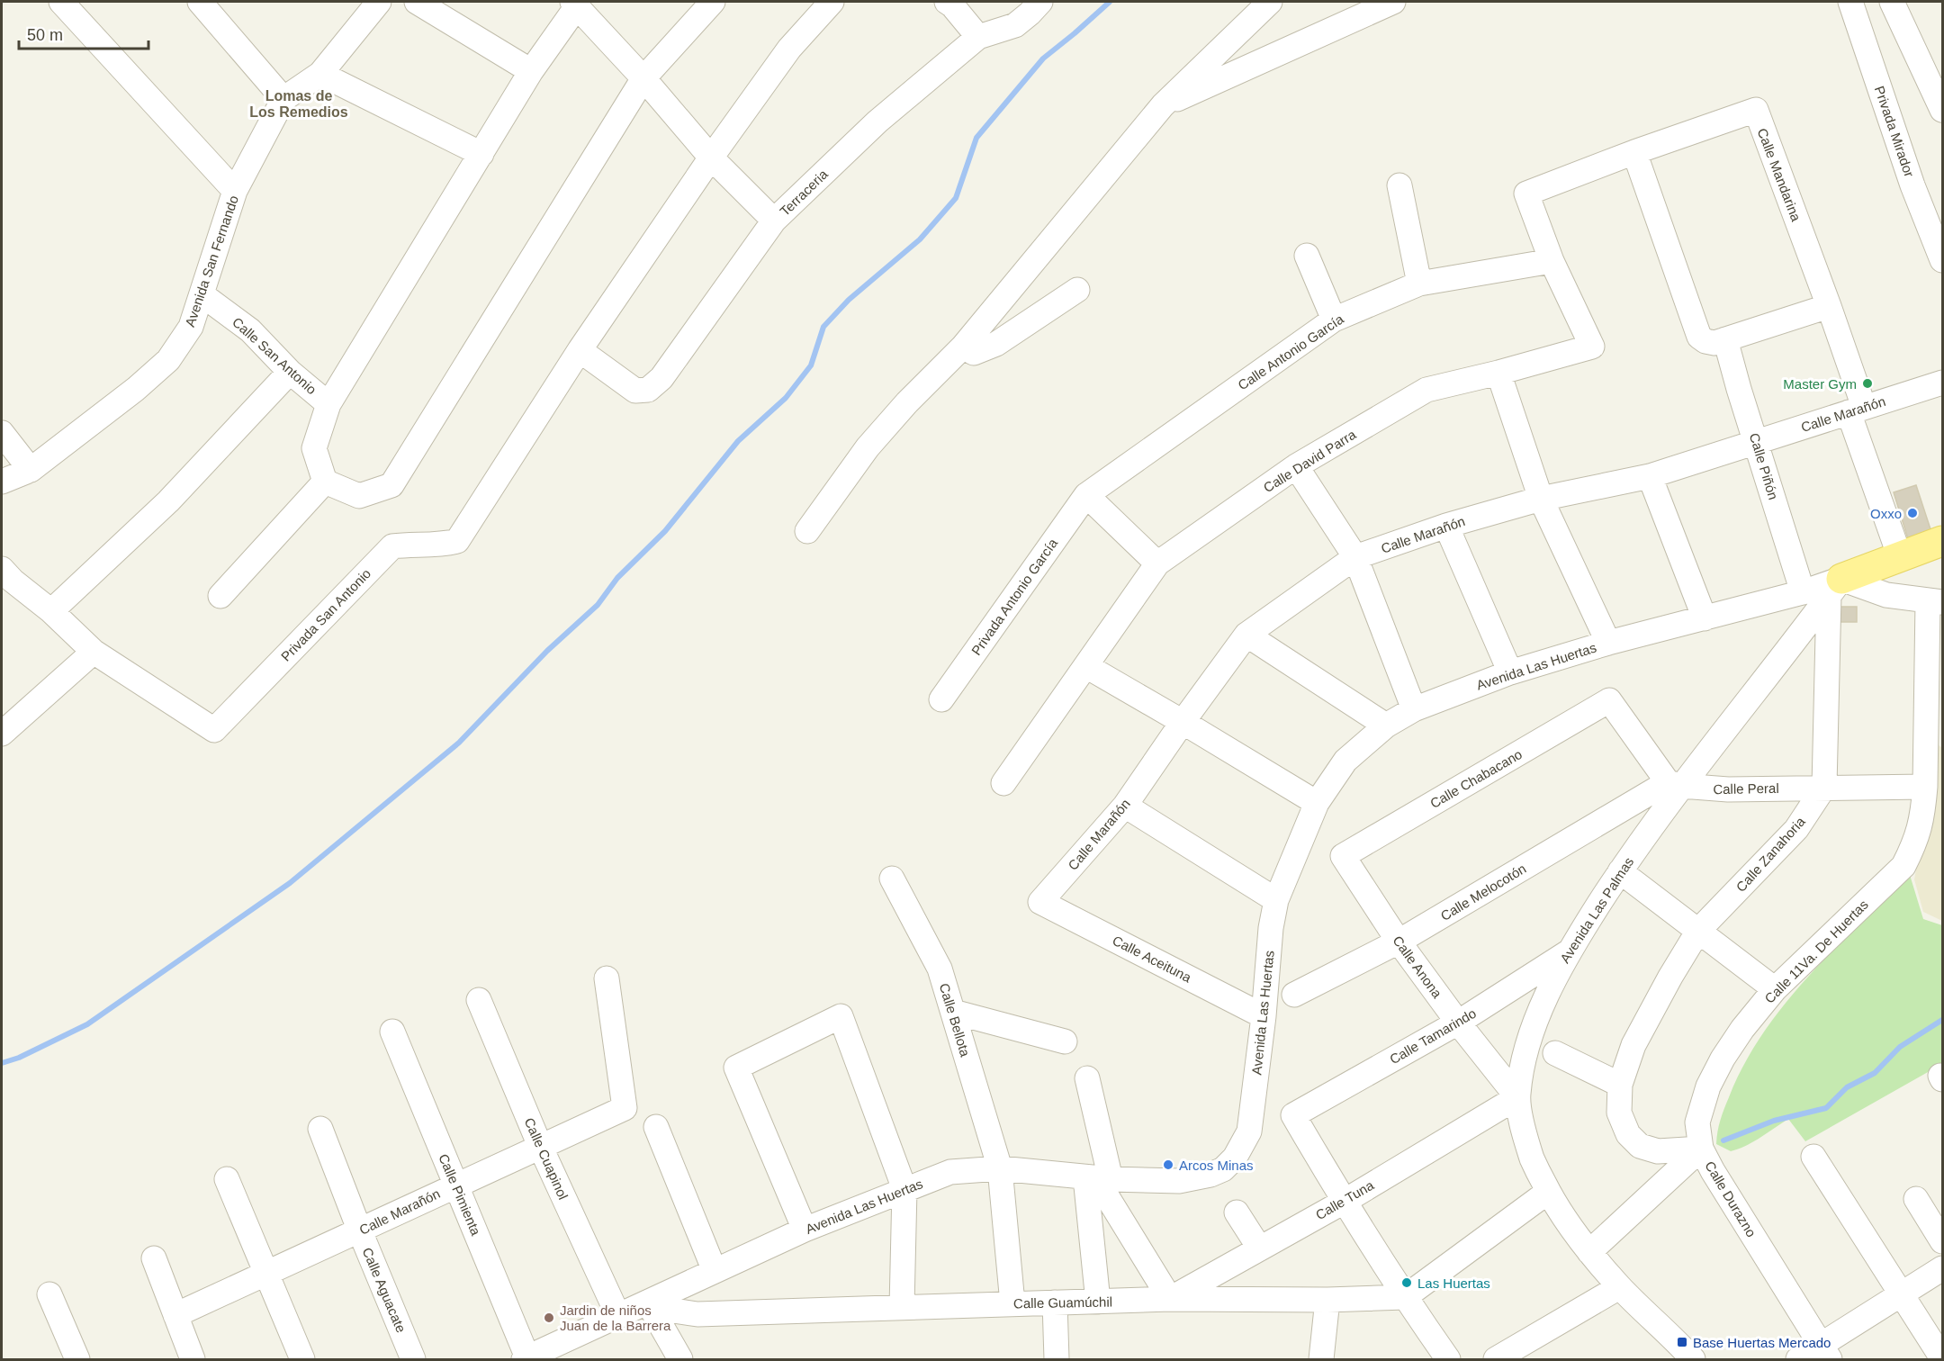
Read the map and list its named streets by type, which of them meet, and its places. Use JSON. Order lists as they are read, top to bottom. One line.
{"streets":{"street":["Privada Mirador","Calle Mandarina","Terraceria","Avenida San Fernando","Calle Antonio García","Calle San Antonio","Calle Marañón","Calle David Parra","Calle Piñón","Privada Antonio García","Privada San Antonio","Avenida Las Huertas","Calle Chabacano","Calle Peral","Calle Zanahoria","Calle Melocotón","Avenida Las Palmas","Calle 11Va. De Huertas","Calle Aceituna","Calle Anona","Calle Bellota","Calle Tamarindo","Calle Cuapinol","Calle Pimienta","Calle Durazno","Calle Tuna","Calle Aguacate","Calle Guamúchil"]},"crossings":[["Calle Mandarina","Calle Antonio García"],["Calle Mandarina","Calle Marañón"],["Calle Mandarina","Calle David Parra"],["Calle Mandarina","Calle Piñón"],["Avenida San Fernando","Calle San Antonio"],["Calle Antonio García","Calle David Parra"],["Calle Antonio García","Privada Antonio García"],["Calle Marañón","Calle Piñón"],["Calle Marañón","Calle Aceituna"],["Calle Marañón","Calle Cuapinol"],["Calle Marañón","Calle Pimienta"],["Calle Marañón","Calle Aguacate"],["Calle Piñón","Avenida Las Huertas"],["Avenida Las Huertas","Avenida Las Palmas"],["Avenida Las Huertas","Calle Aceituna"],["Avenida Las Huertas","Calle Bellota"],["Avenida Las Huertas","Calle Cuapinol"],["Avenida Las Huertas","Calle Pimienta"],["Avenida Las Huertas","Calle Guamúchil"],["Calle Chabacano","Calle Peral"],["Calle Chabacano","Calle Melocotón"],["Calle Chabacano","Avenida Las Palmas"],["Calle Chabacano","Calle Anona"],["Calle Peral","Calle Zanahoria"],["Calle Peral","Calle Melocotón"],["Calle Peral","Avenida Las Palmas"],["Calle Peral","Calle 11Va. De Huertas"],["Calle Zanahoria","Calle Durazno"],["Calle Melocotón","Avenida Las Palmas"],["Calle Melocotón","Calle Anona"],["Avenida Las Palmas","Calle Anona"],["Avenida Las Palmas","Calle Tamarindo"],["Avenida Las Palmas","Calle Tuna"],["Calle 11Va. De Huertas","Calle Durazno"],["Calle Anona","Calle Tamarindo"],["Calle Anona","Calle Tuna"],["Calle Bellota","Calle Guamúchil"],["Calle Tamarindo","Calle Tuna"],["Calle Tuna","Calle Guamúchil"]],"districts":["Lomas de Los Remedios"],"places":{"other":["Master Gym","Oxxo","Arcos Minas","Las Huertas","Jardin de niños Juan de la Barrera"],"transit":["Base Huertas Mercado"]},"scale_bar":"50 m"}
